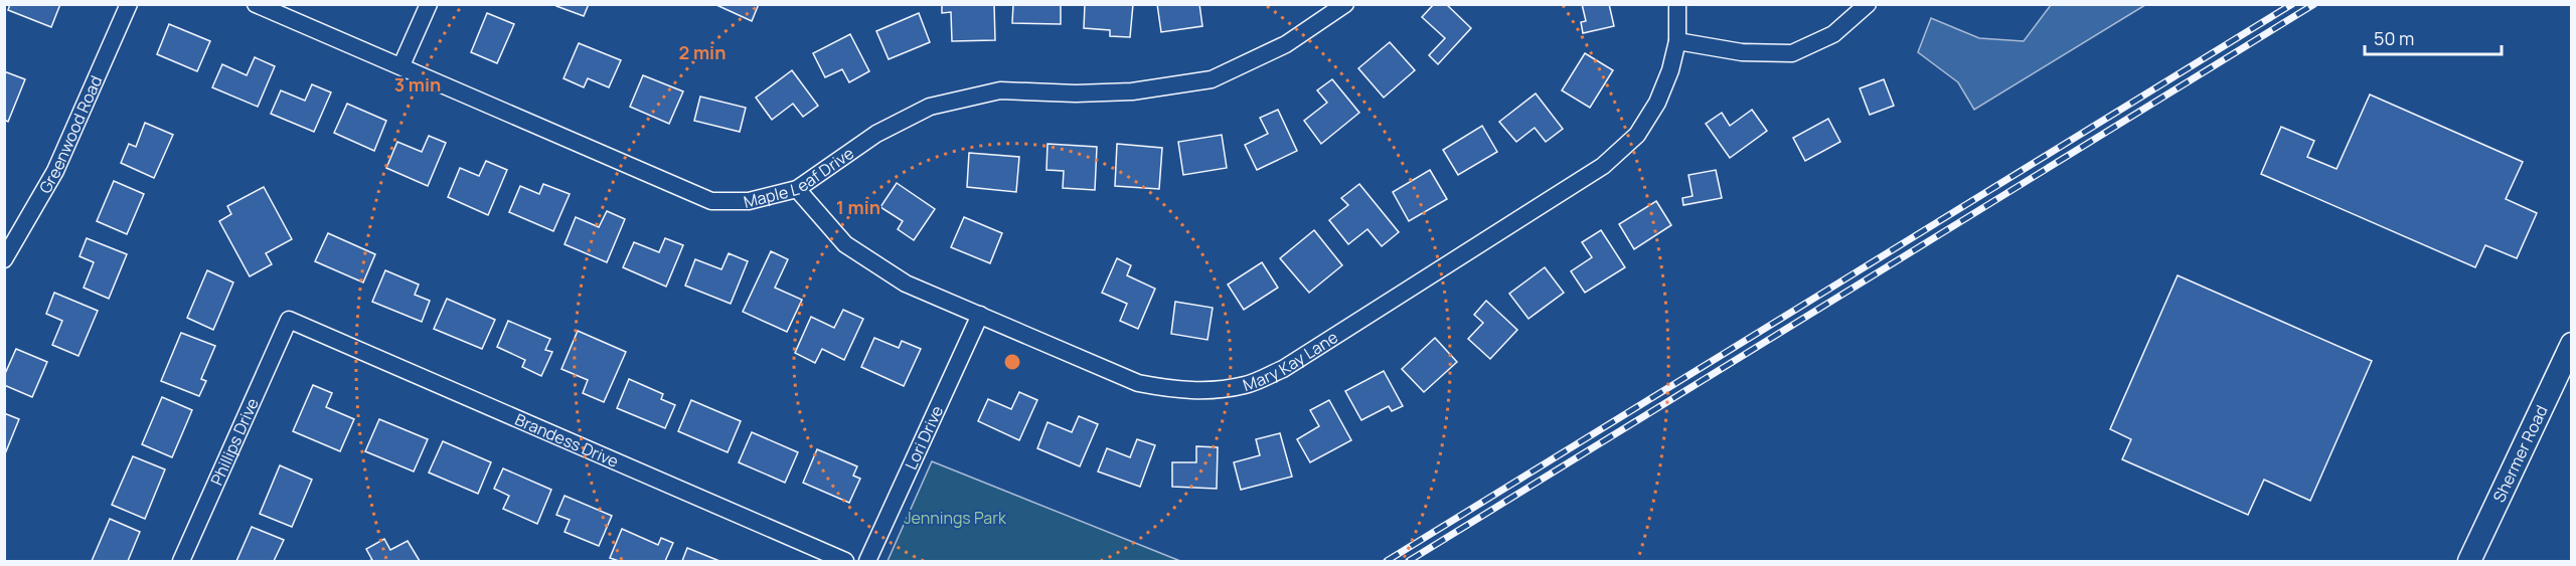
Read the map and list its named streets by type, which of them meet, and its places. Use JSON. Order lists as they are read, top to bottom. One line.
{"streets":{"street":["Greenwood Road","Maple Leaf Drive","Mary Kay Lane","Lori Drive","Phillips Drive","Brandess Drive","Shermer Road"]},"crossings":[["Maple Leaf Drive","Mary Kay Lane"],["Mary Kay Lane","Lori Drive"],["Phillips Drive","Brandess Drive"]],"parks":["Jennings Park"],"scale_bar":"50 m","rings":["2 min","3 min","1 min"]}
